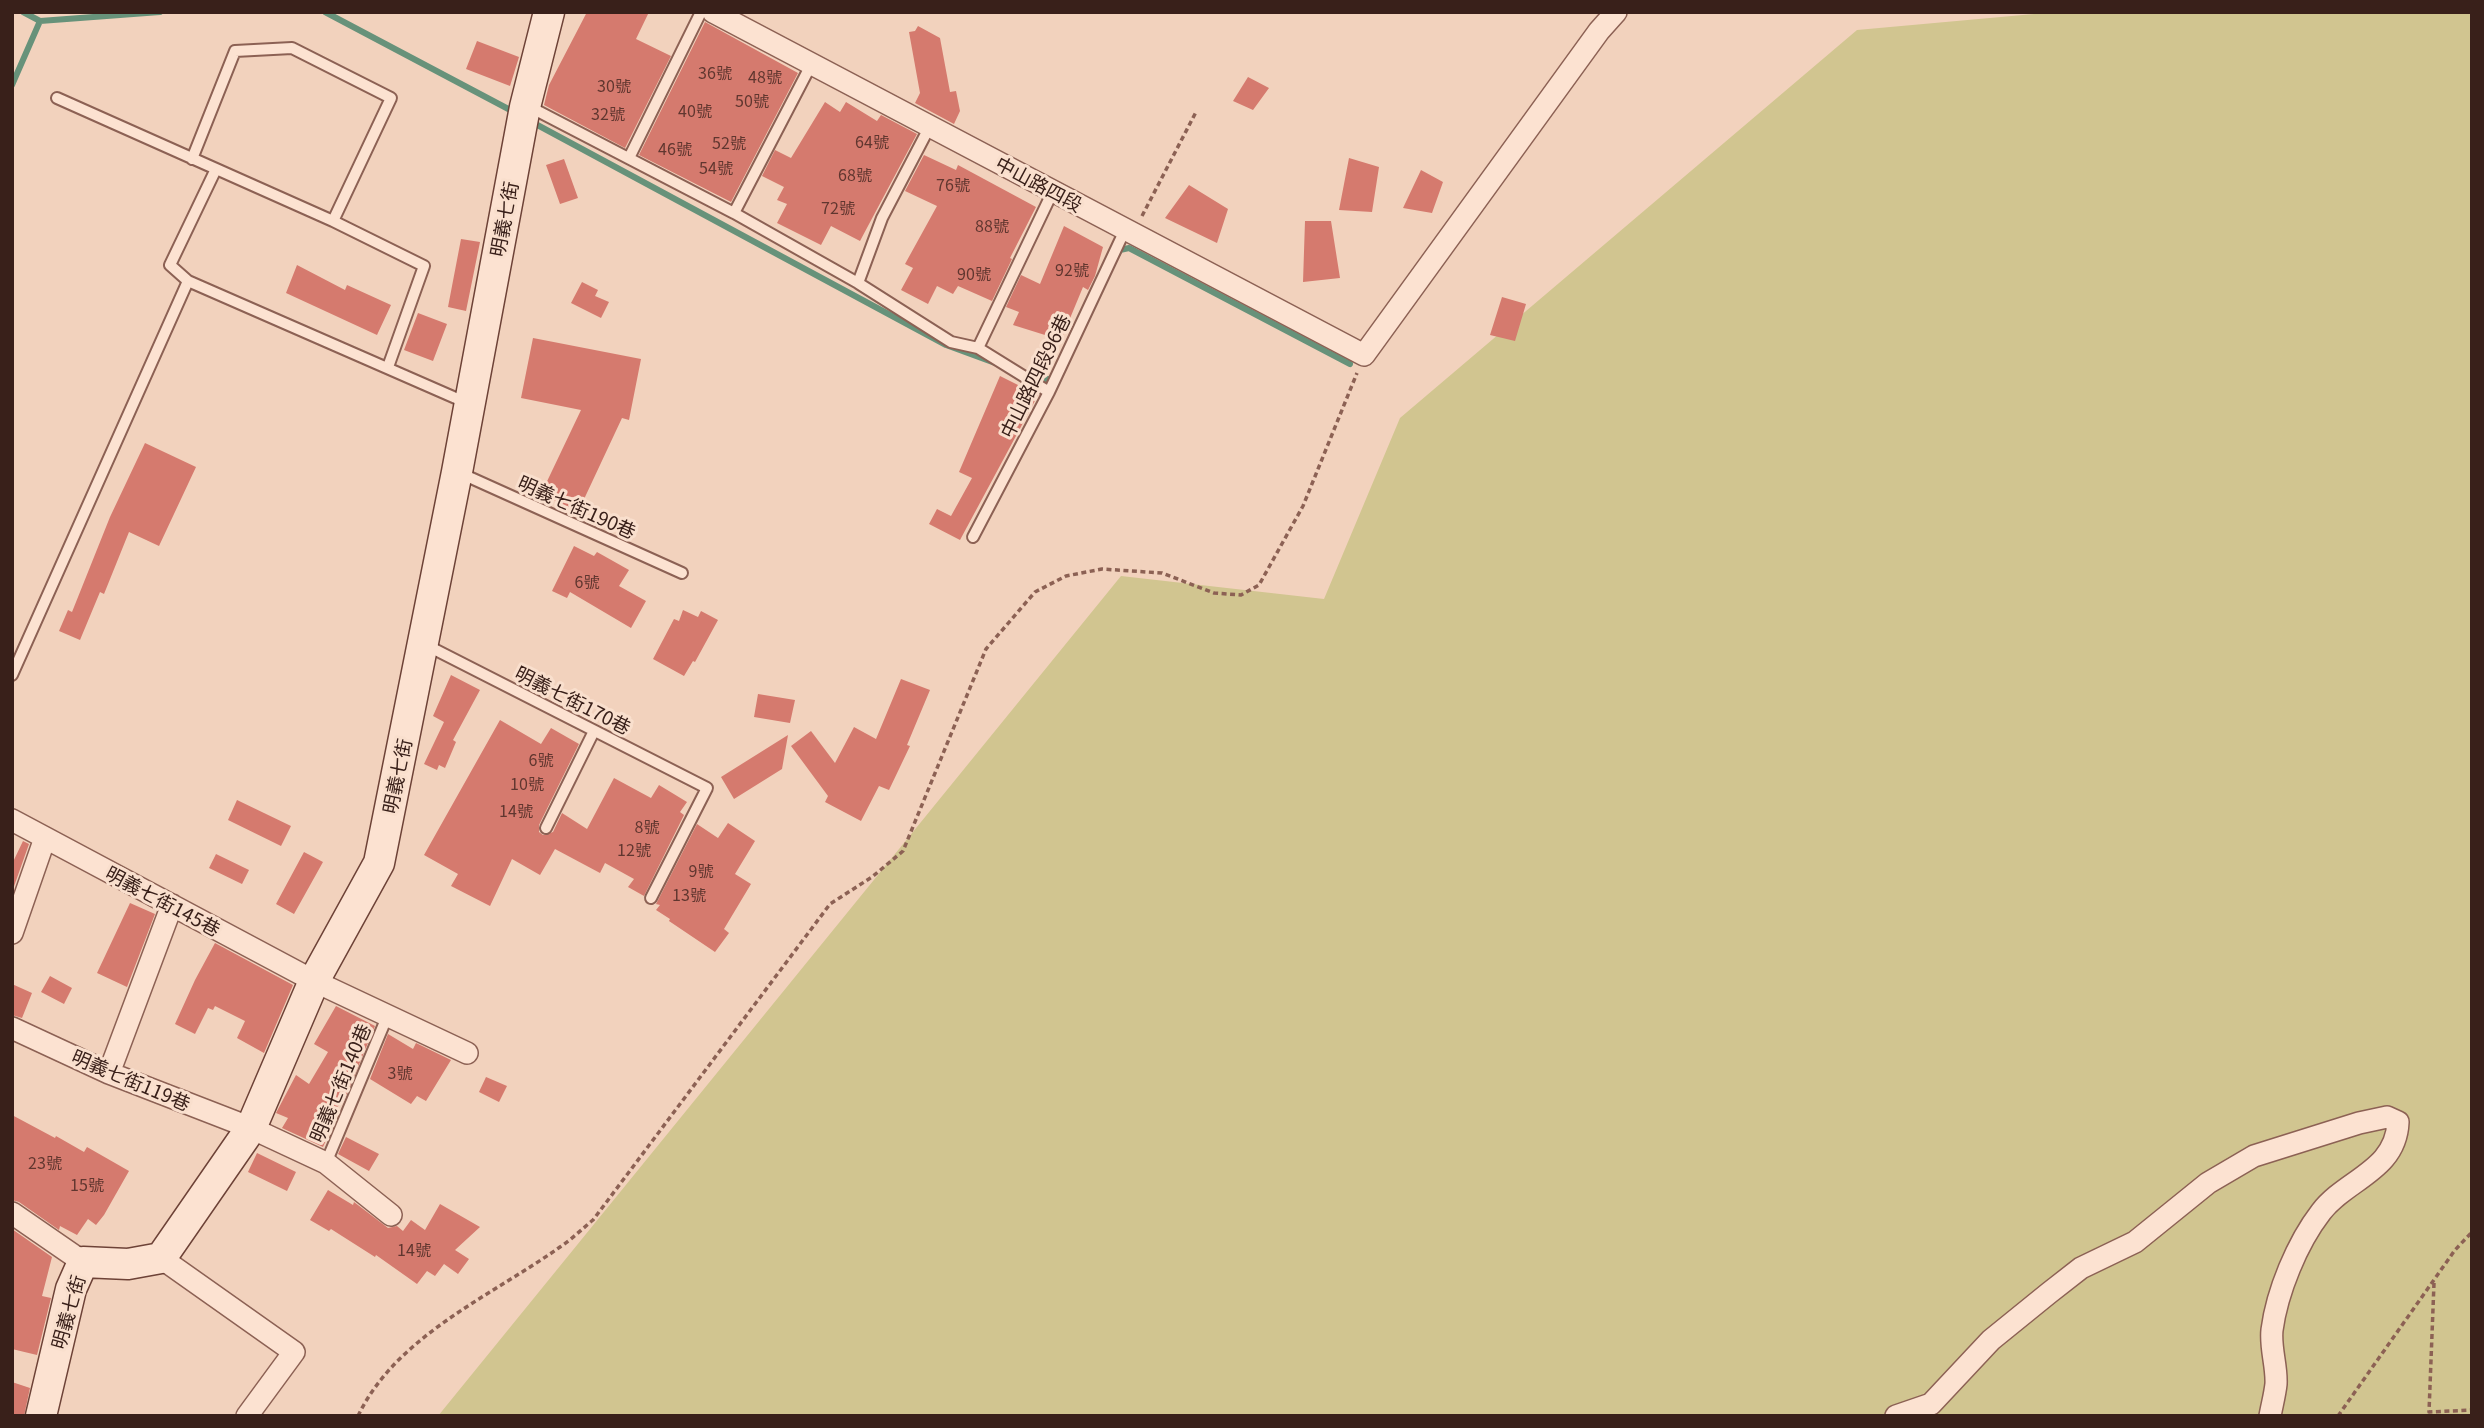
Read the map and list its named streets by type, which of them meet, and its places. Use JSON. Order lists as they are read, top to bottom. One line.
{"streets":{"street":["中山路四段","明義七街","明義七街145巷","明義七街119巷"],"lane":["中山路四段96巷","明義七街190巷","明義七街170巷","明義七街140巷"]},"crossings":[["中山路四段","中山路四段96巷"],["明義七街","明義七街190巷"],["明義七街","明義七街170巷"],["明義七街","明義七街145巷"],["明義七街","明義七街119巷"],["明義七街145巷","明義七街140巷"],["明義七街119巷","明義七街140巷"]],"house_numbers":["36號","48號","30號","50號","40號","32號","64號","52號","46號","54號","68號","76號","72號","88號","92號","90號","6號","6號","10號","14號","8號","12號","9號","13號","3號","23號","15號","14號"]}
